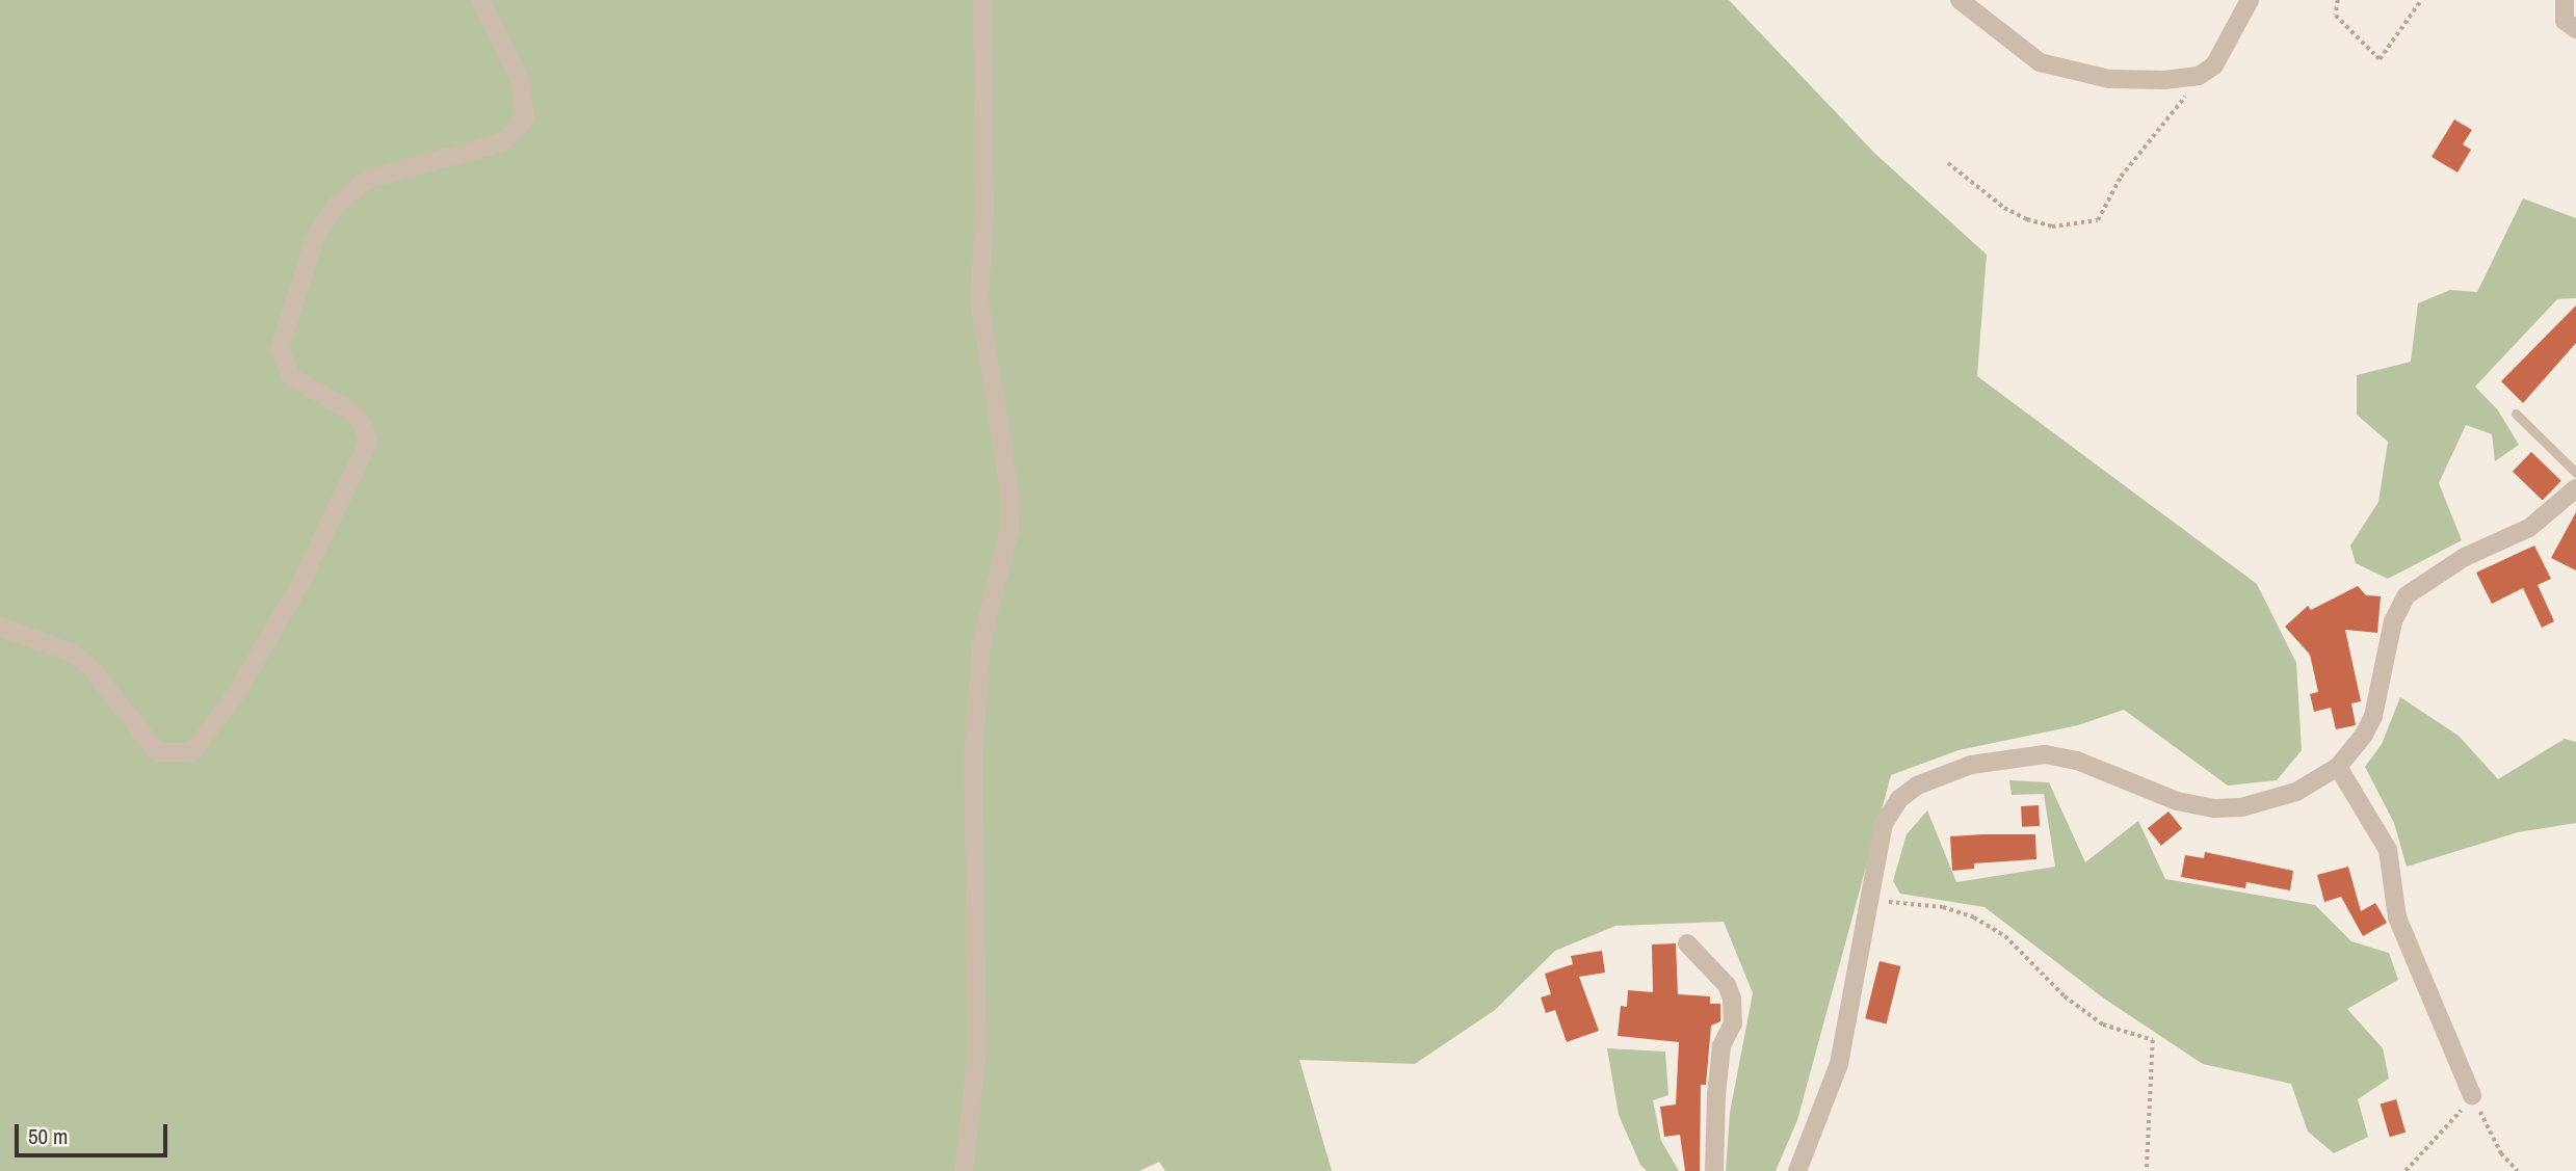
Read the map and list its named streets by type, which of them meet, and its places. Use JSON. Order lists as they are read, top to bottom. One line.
{"scale_bar":"50 m"}
